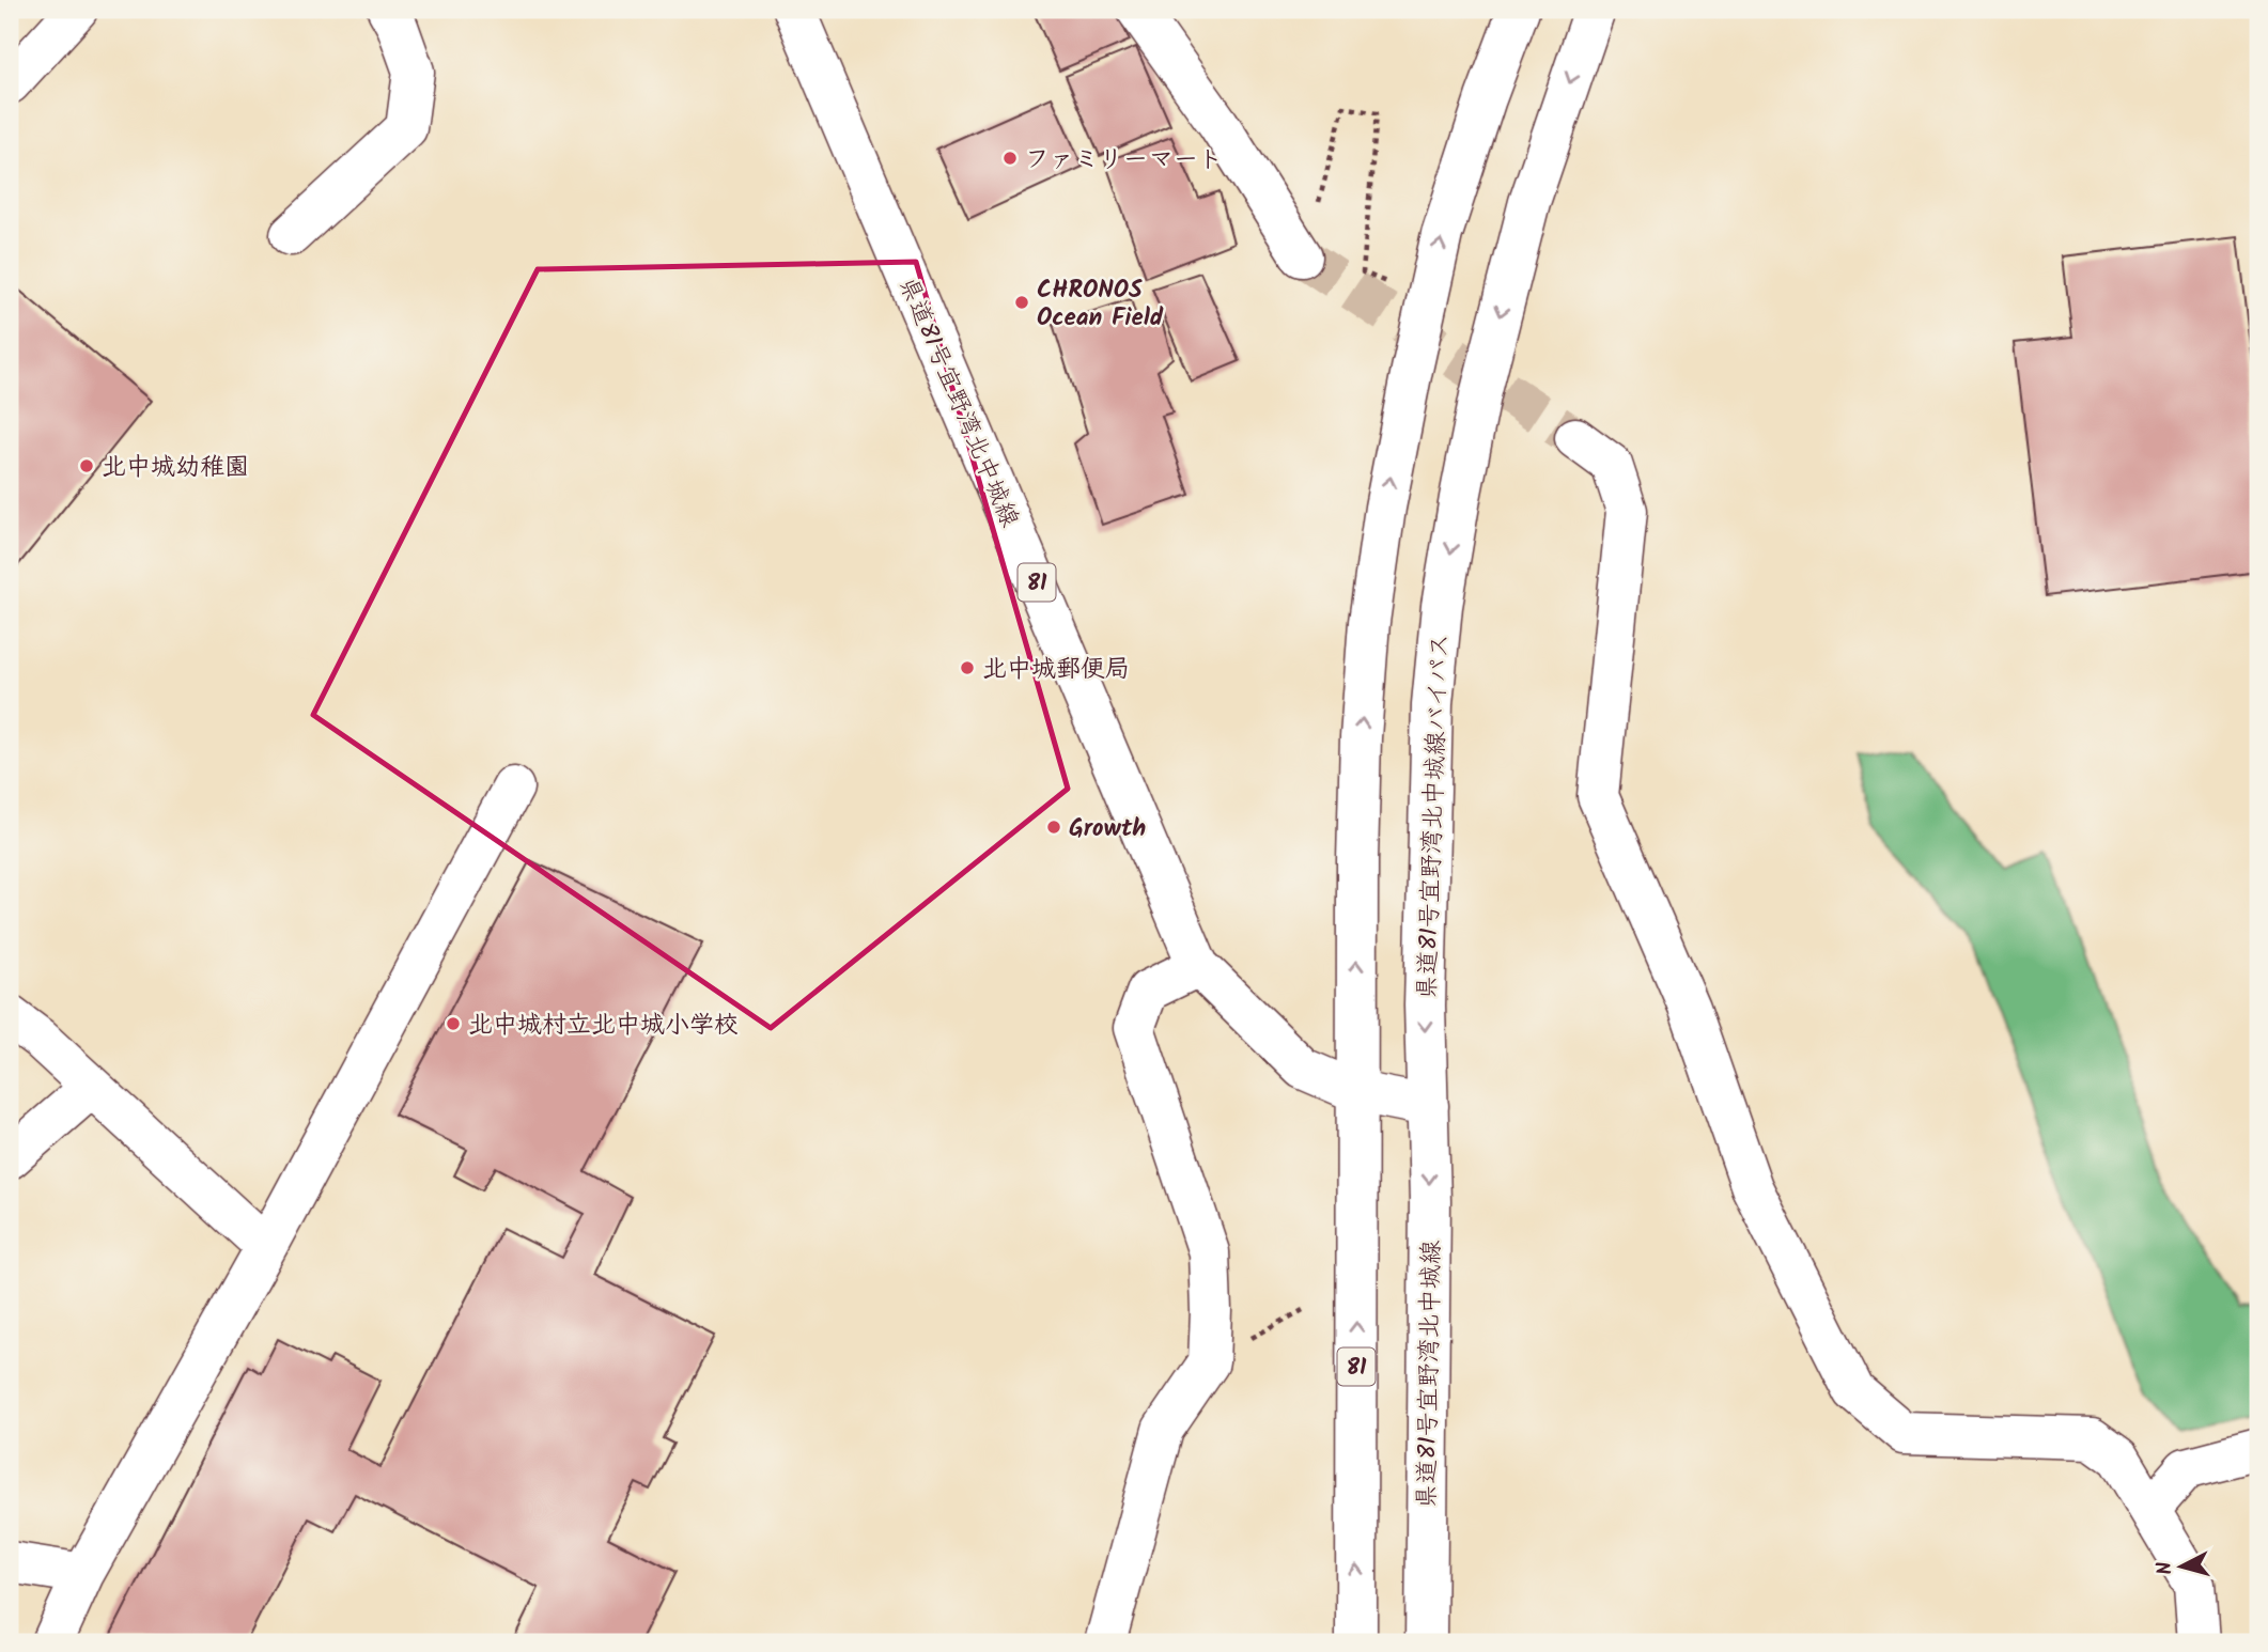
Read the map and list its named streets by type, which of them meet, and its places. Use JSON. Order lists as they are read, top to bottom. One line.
{"streets":{"street":["県道81号宜野湾北中城線","81","県道81号宜野湾北中城線バイパス"]},"crossings":[["県道81号宜野湾北中城線","81"],["県道81号宜野湾北中城線","県道81号宜野湾北中城線バイパス"],["81","県道81号宜野湾北中城線バイパス"]],"places":["ファミリーマート","CHRONOS Ocean Field","北中城幼稚園","北中城郵便局","Growth","北中城村立北中城小学校"],"north":"left"}
